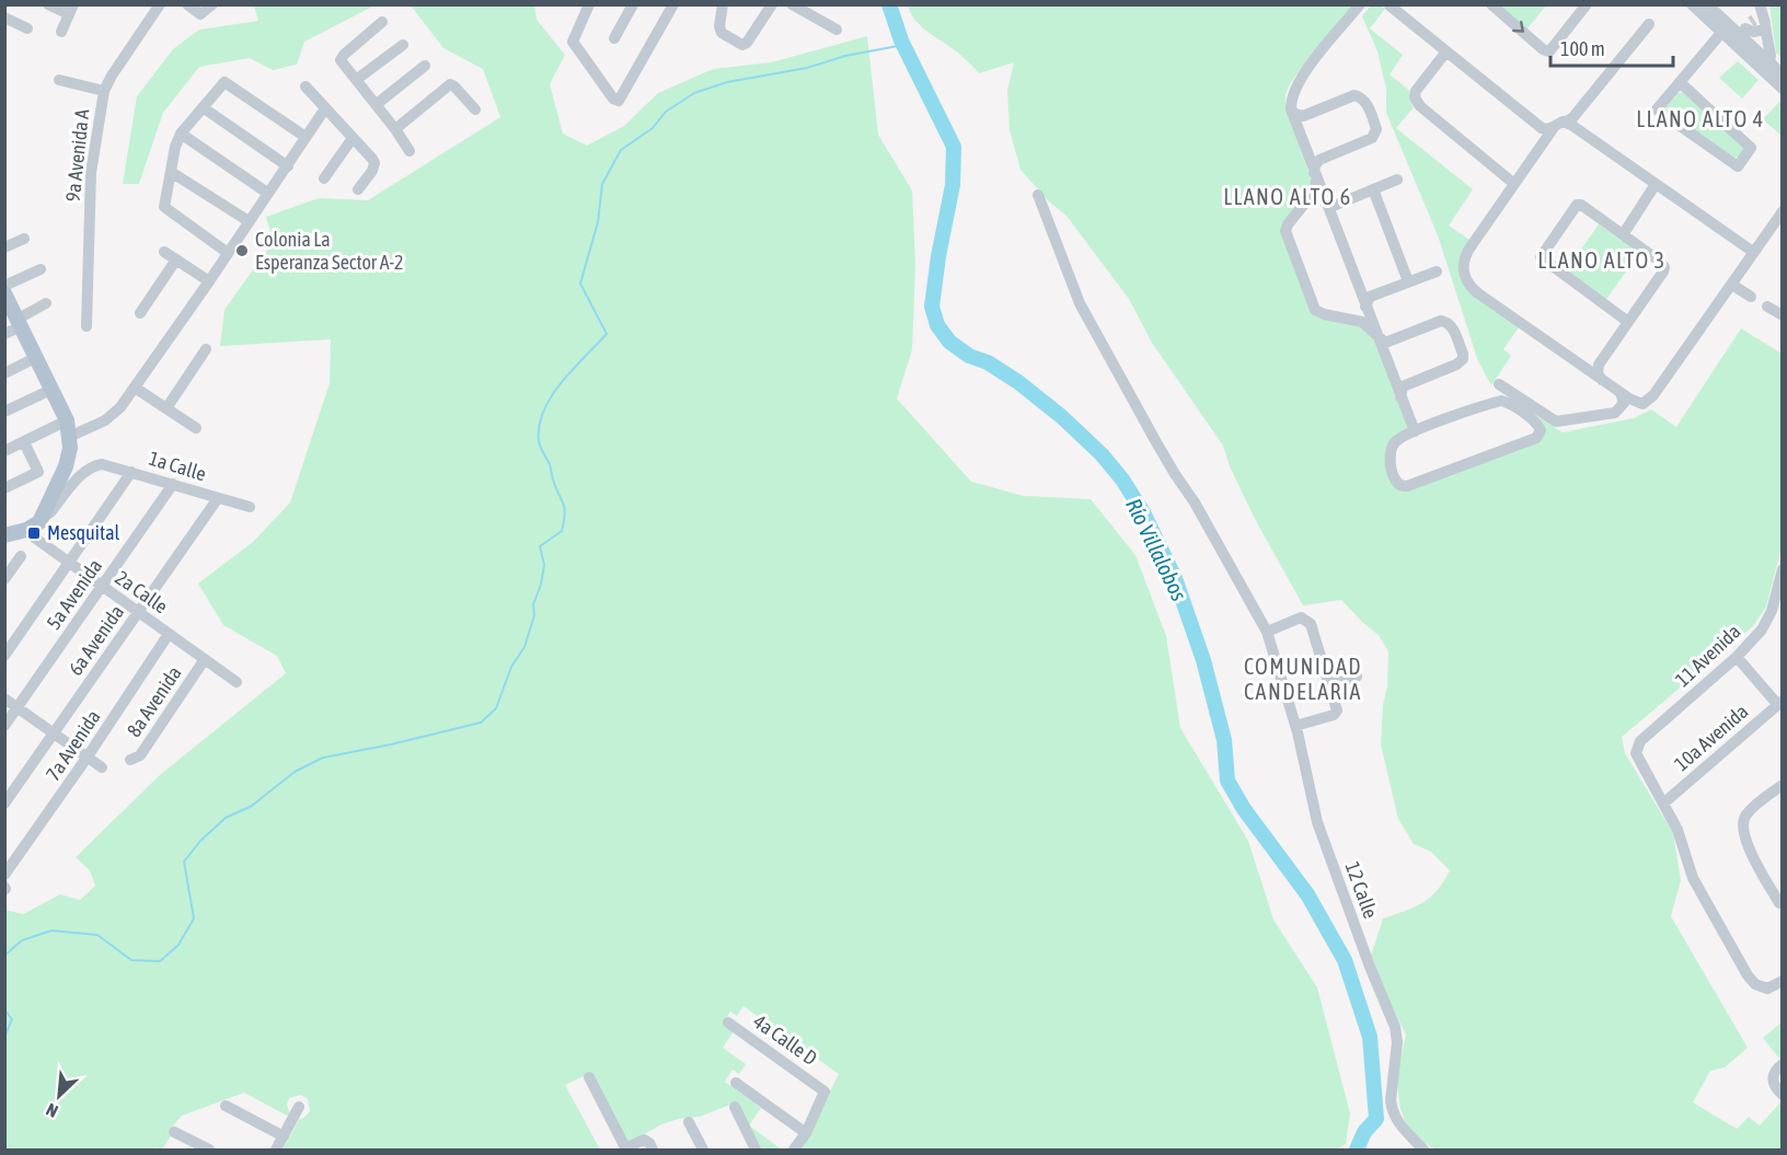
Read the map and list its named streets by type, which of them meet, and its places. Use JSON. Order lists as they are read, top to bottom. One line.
{"streets":{"street":["9a Avenida A","1a Calle","2a Calle","5a Avenida","6a Avenida","11 Avenida","8a Avenida","10a Avenida","7a Avenida","12 Calle","4a Calle D"]},"crossings":[["1a Calle","5a Avenida"],["1a Calle","6a Avenida"],["2a Calle","5a Avenida"],["2a Calle","6a Avenida"],["2a Calle","8a Avenida"],["2a Calle","7a Avenida"],["11 Avenida","10a Avenida"]],"districts":["LLANO ALTO 4","LLANO ALTO 6","LLANO ALTO 3","COMUNIDAD CANDELARIA"],"water":["Río Villalobos"],"places":{"other":["Colonia La Esperanza Sector A-2"],"transit":["Mesquital"]},"scale_bar":"100 m","north":"bottom left"}
